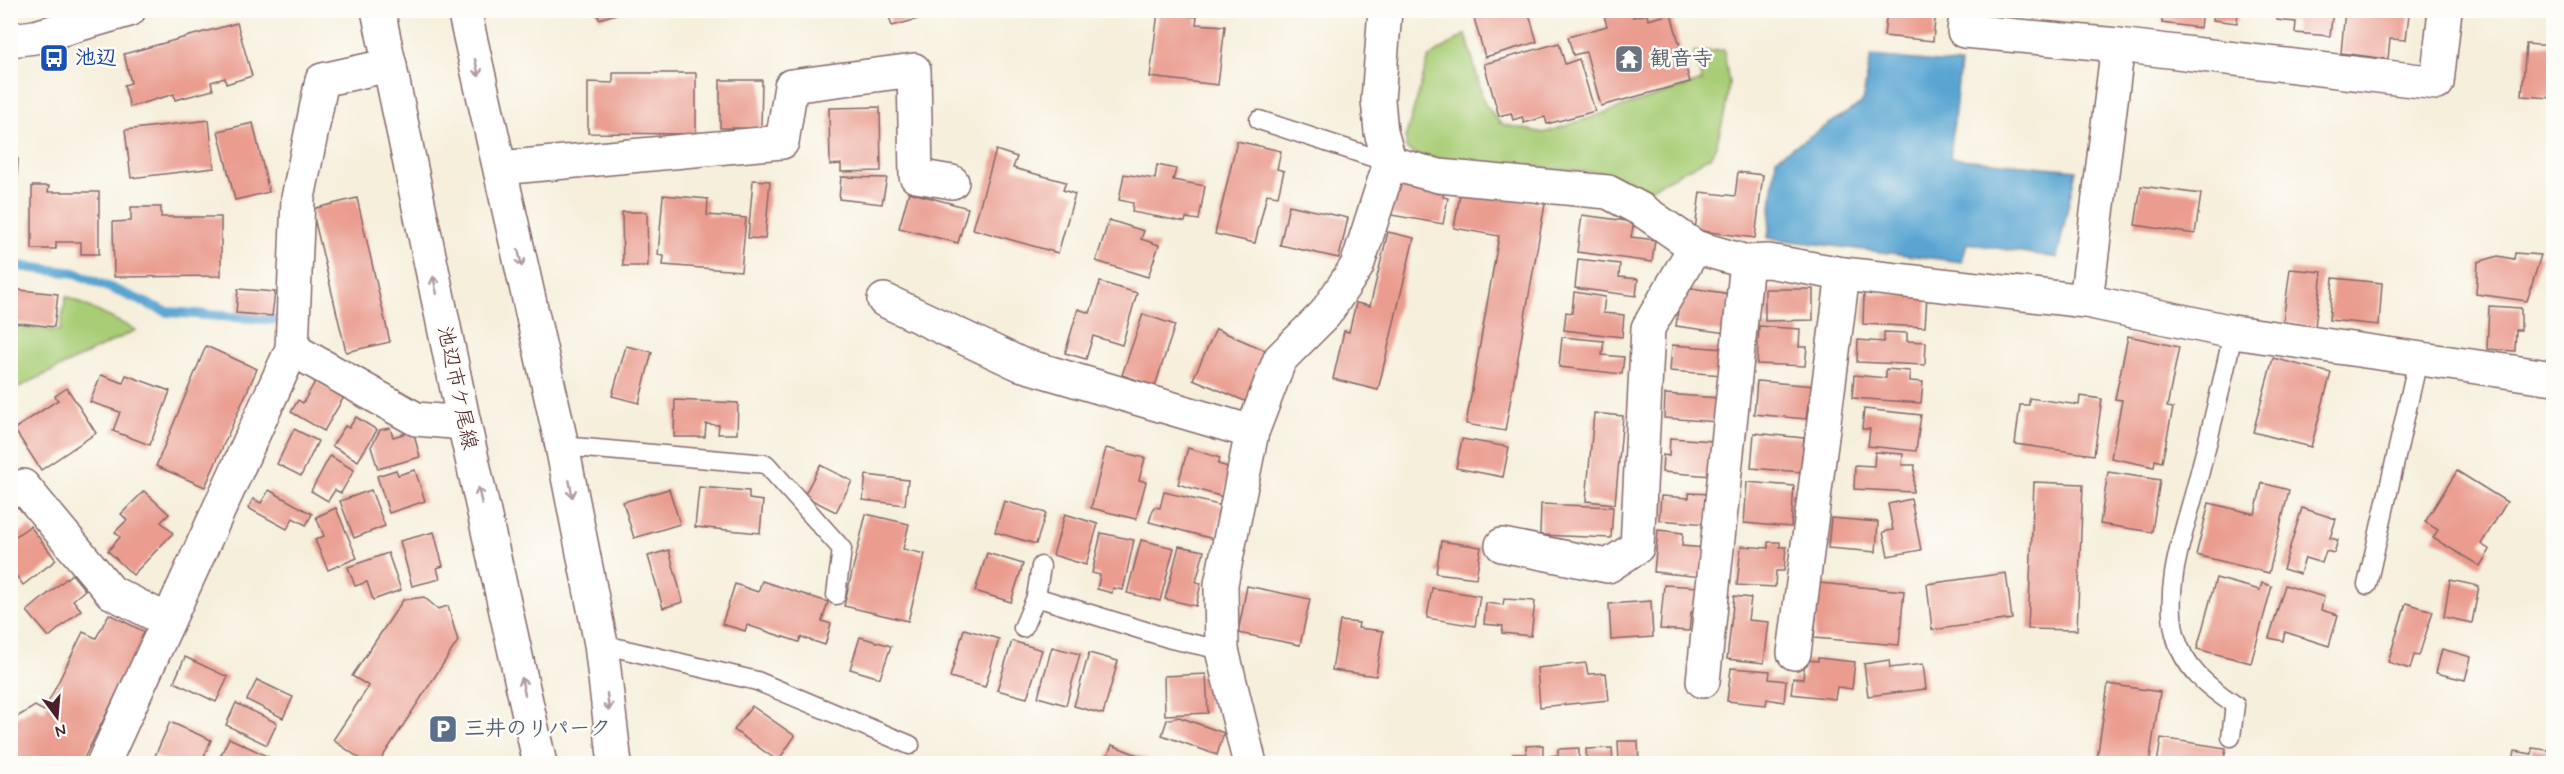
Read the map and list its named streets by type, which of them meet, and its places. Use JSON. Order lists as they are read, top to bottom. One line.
{"streets":{"street":["池辺市ケ尾線"]},"places":{"bus stop":["池辺"],"temple":["観音寺"],"parking":["三井のリパーク"]},"north":"bottom"}
